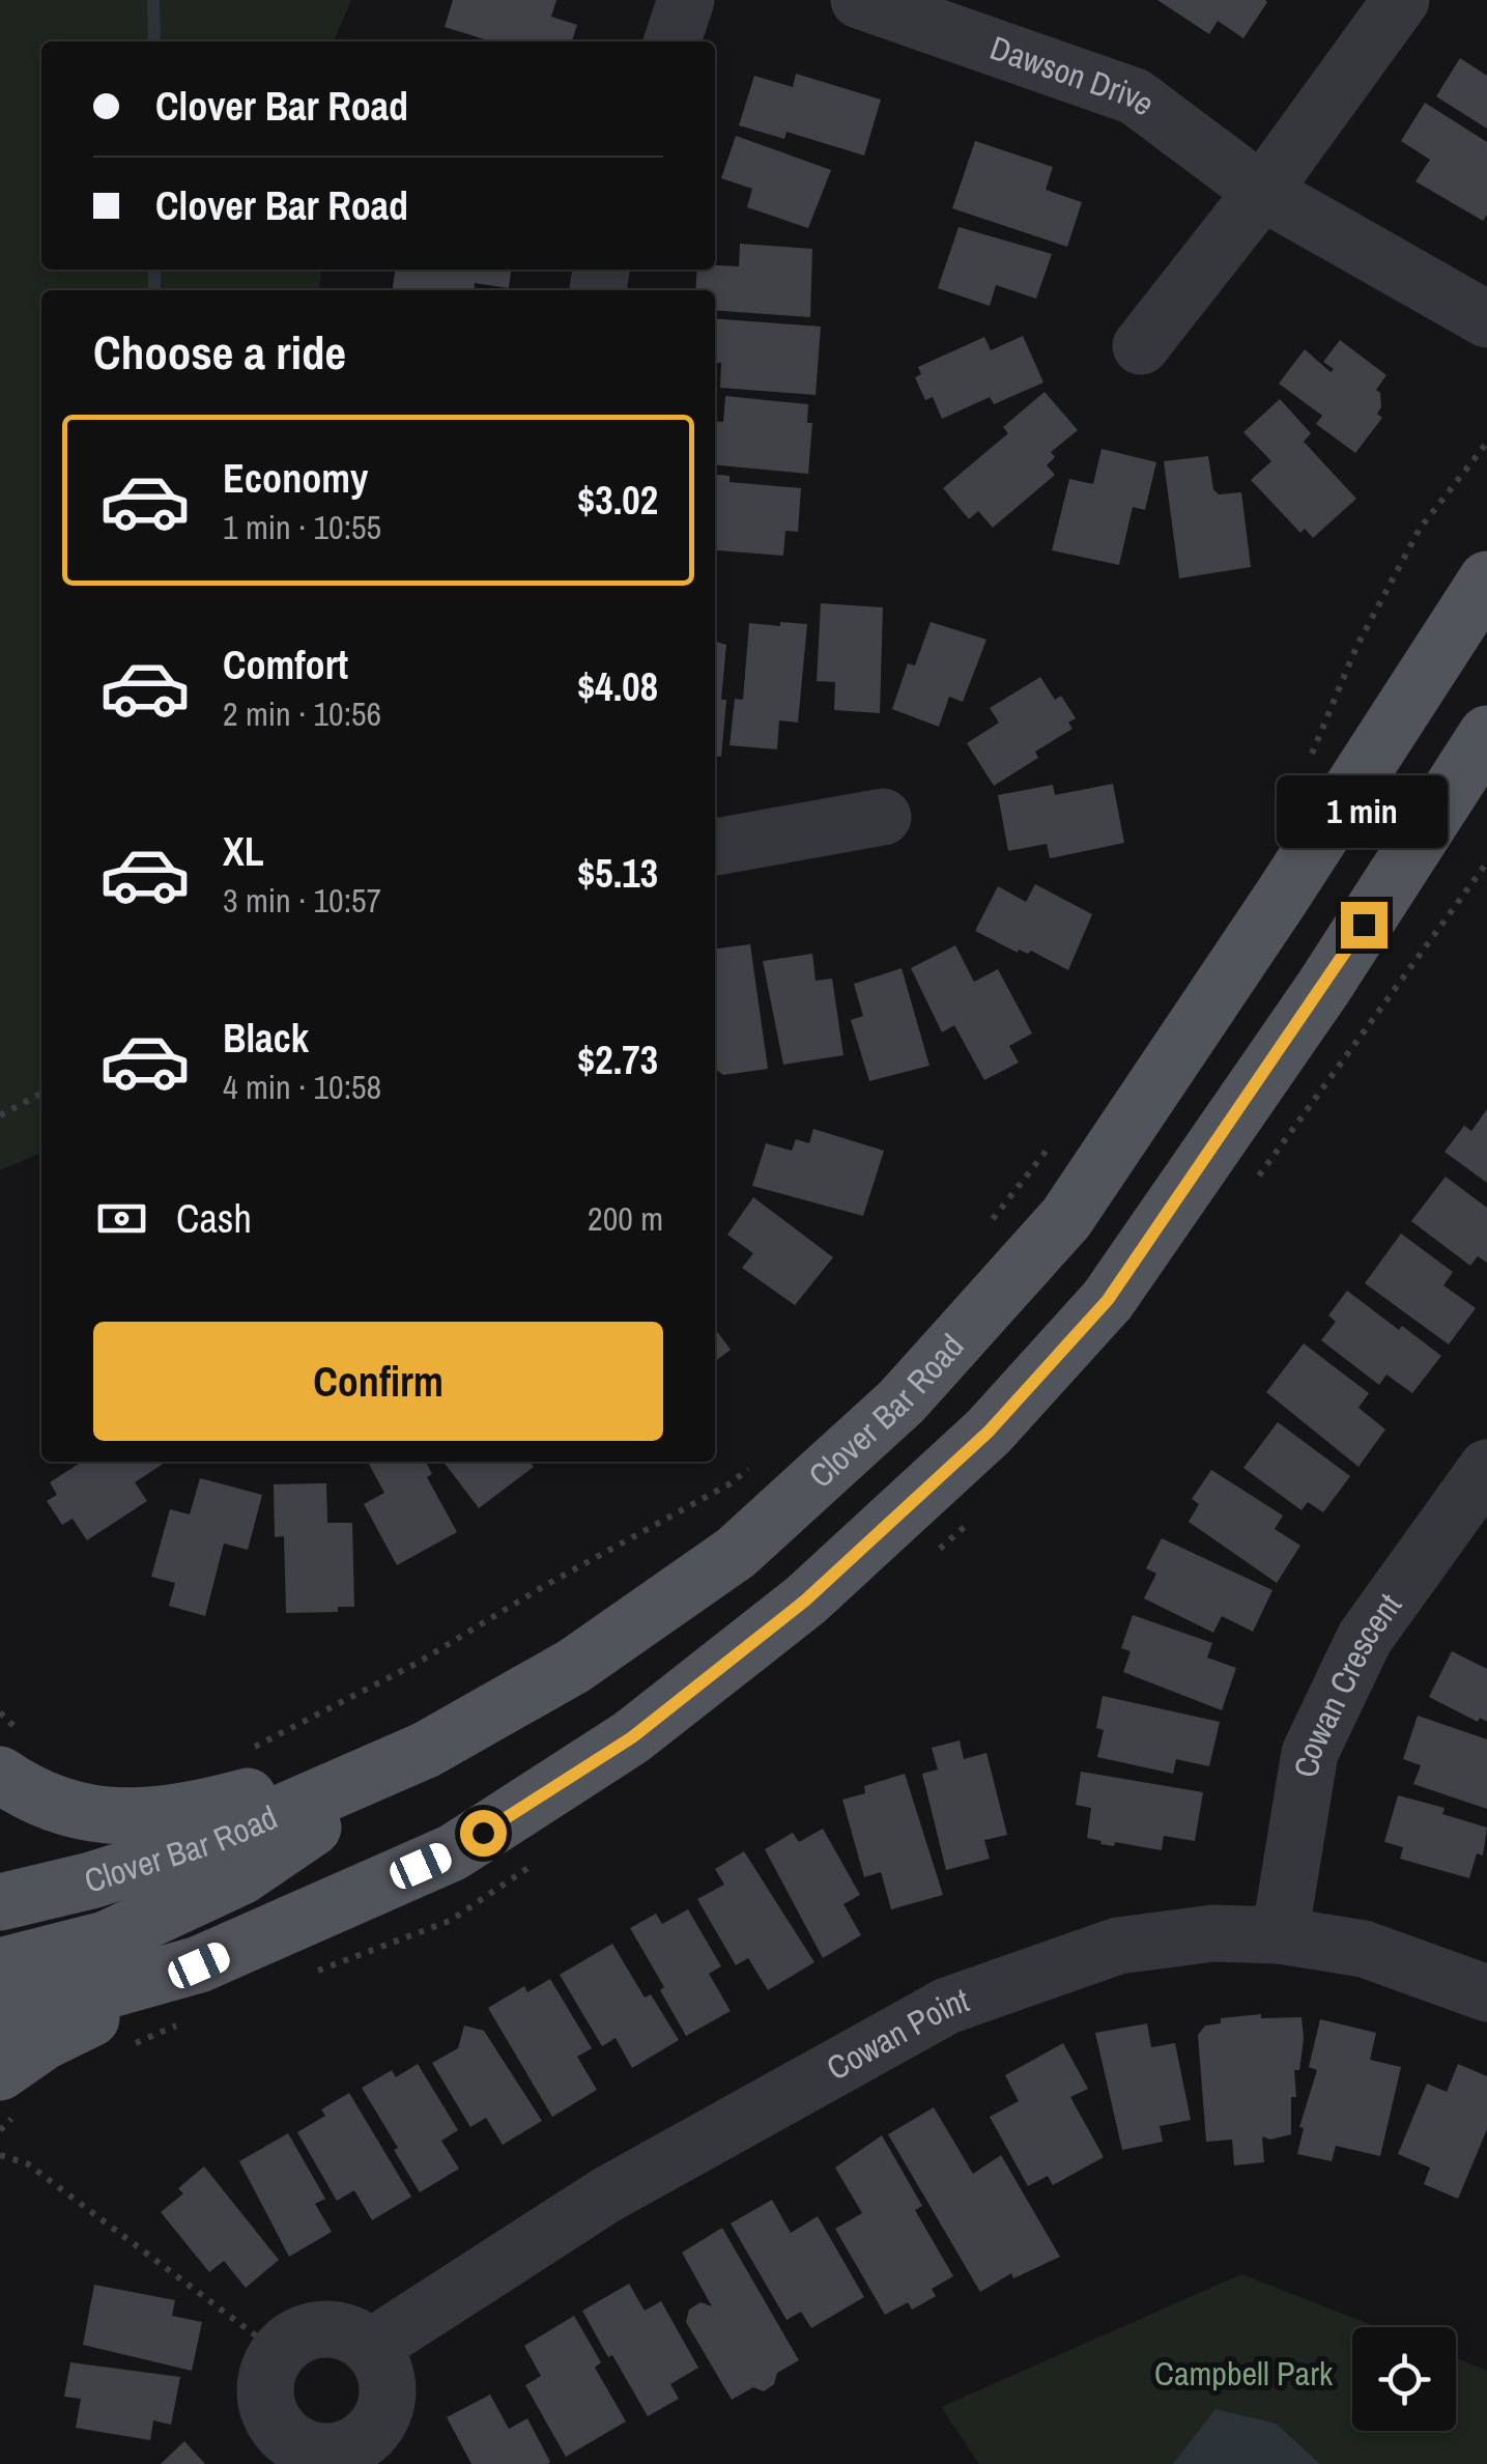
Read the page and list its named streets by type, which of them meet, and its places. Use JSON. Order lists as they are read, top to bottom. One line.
{"streets":{"main road":["Clover Bar Road"],"street":["Dawson Drive","Cowan Crescent","Cowan Point"]},"crossings":[["Cowan Crescent","Cowan Point"]],"parks":["Campbell Park"],"page":{"banner":["Clover Bar Road","Clover Bar Road"],"heading":"Choose a ride","list":[{"name":"Economy","note":"1 min · 10:55","value":"$3.02"},{"name":"Comfort","note":"2 min · 10:56","value":"$4.08"},{"name":"XL","note":"3 min · 10:57","value":"$5.13"},{"name":"Black","note":"4 min · 10:58","value":"$2.73"}],"bubble":"1 min","pay":["Cash","200 m"],"buttons":"Confirm"}}
